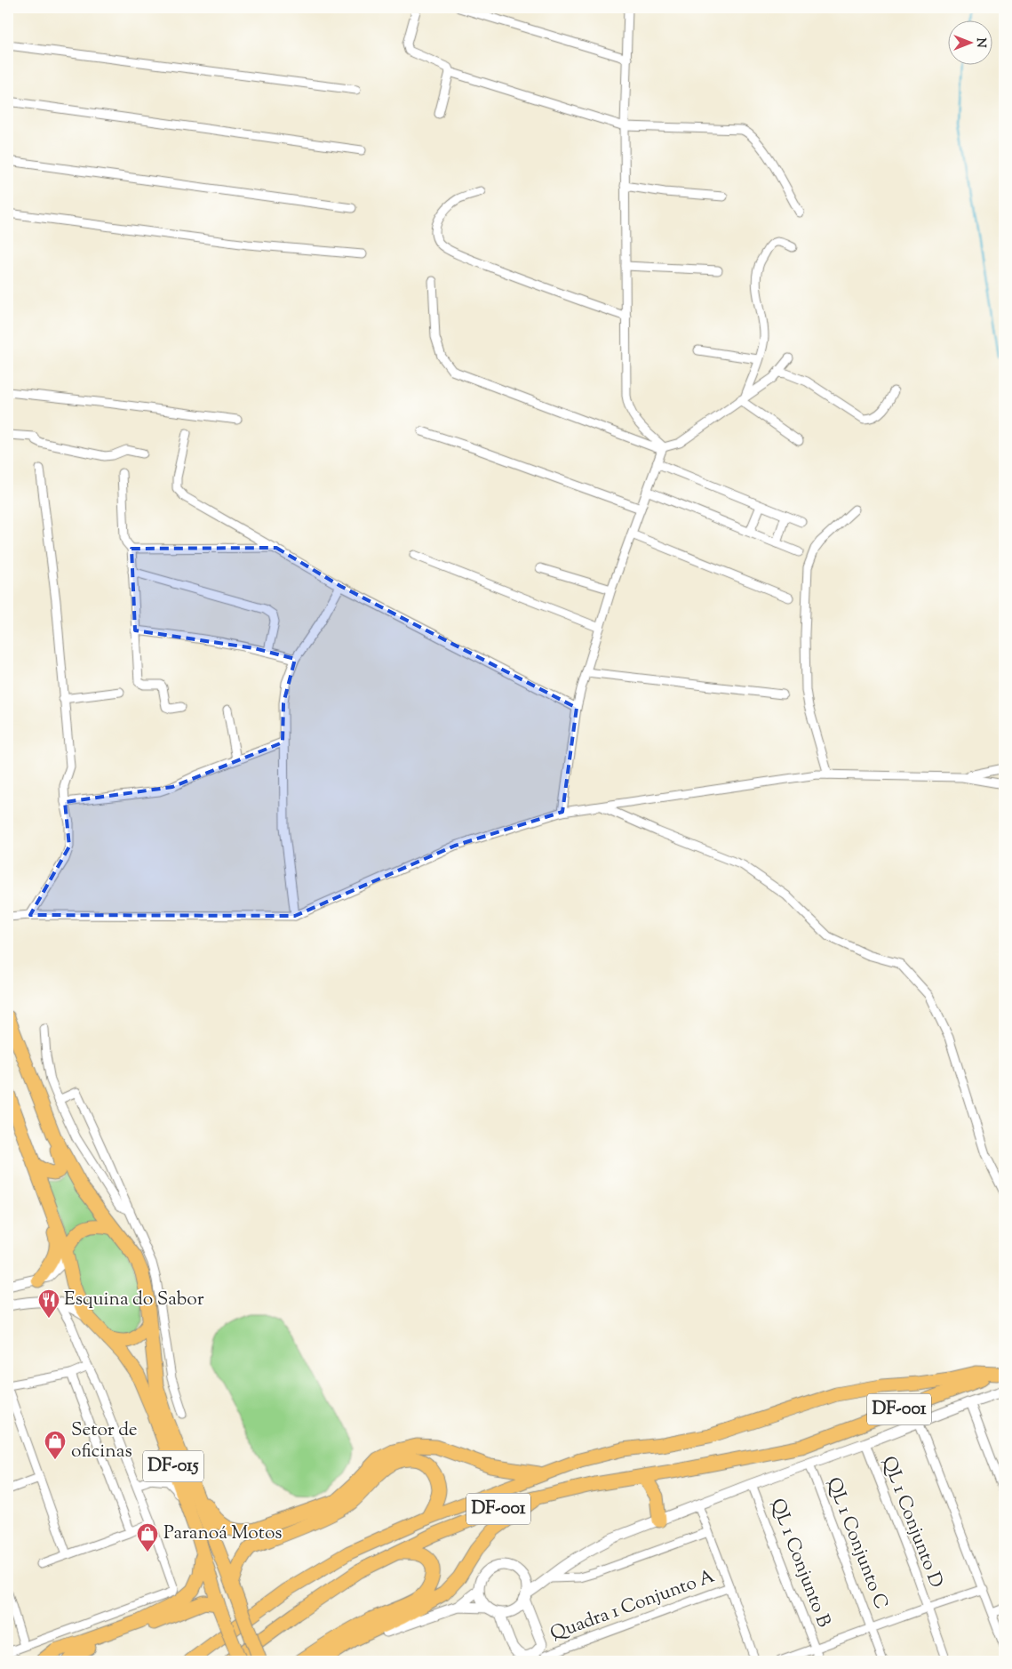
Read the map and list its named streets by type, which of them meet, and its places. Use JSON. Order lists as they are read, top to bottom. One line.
{"streets":{"main road":["DF-001","DF-015"],"street":["QL 1 Conjunto D","QL 1 Conjunto C","QL 1 Conjunto B","Quadra 1 Conjunto A"]},"crossings":[["QL 1 Conjunto D","QL 1 Conjunto C"],["QL 1 Conjunto C","QL 1 Conjunto B"]],"places":{"restaurant":["Esquina do Sabor"],"shop":["Setor de oficinas","Paranoá Motos"]},"north":"right"}
